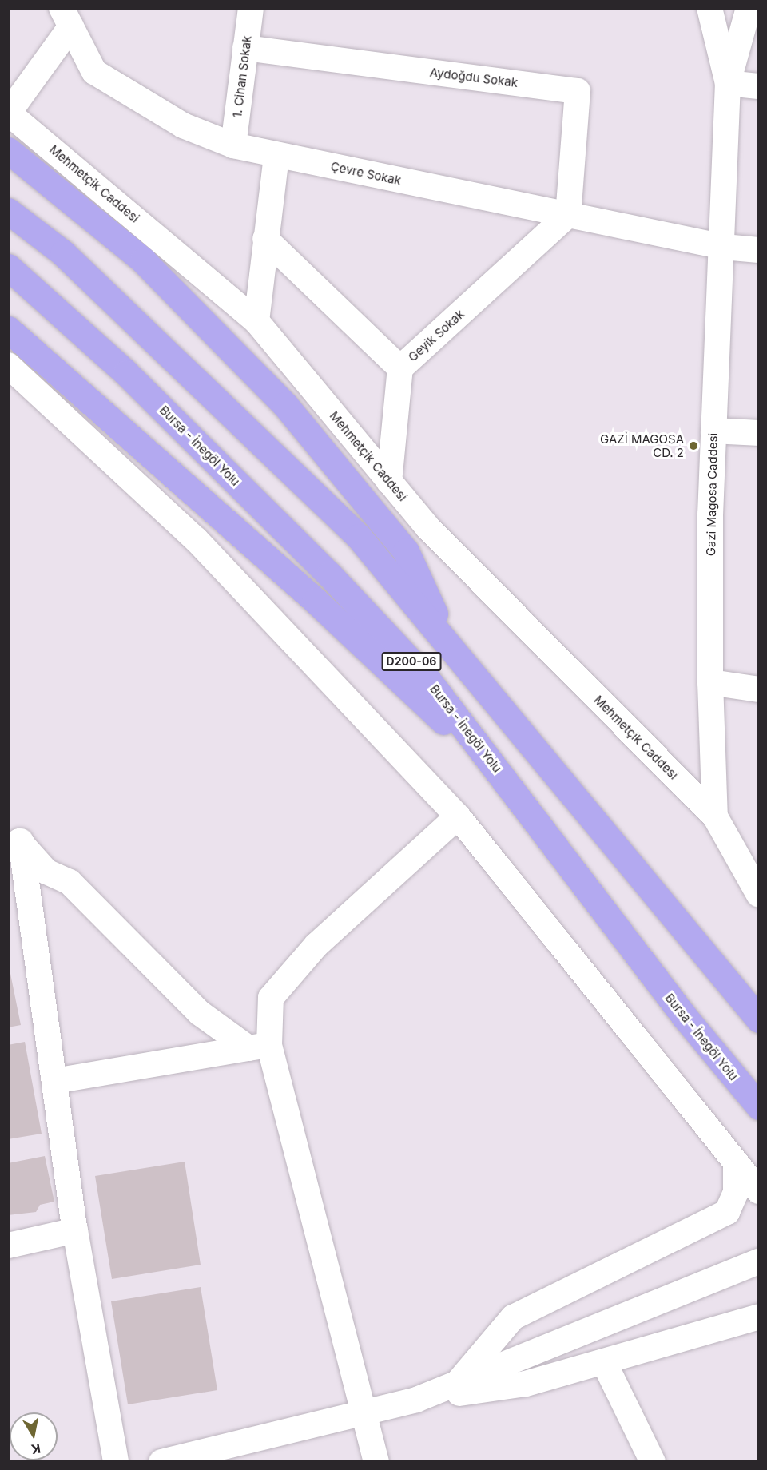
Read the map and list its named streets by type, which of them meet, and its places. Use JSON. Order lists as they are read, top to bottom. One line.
{"streets":{"highway":["Bursa - İnegöl Yolu","D200-06"],"street":["1. Cihan Sokak","Aydoğdu Sokak","Çevre Sokak","Mehmetçik Caddesi","Geyik Sokak","Gazi Magosa Caddesi"]},"crossings":[["1. Cihan Sokak","Aydoğdu Sokak"],["1. Cihan Sokak","Çevre Sokak"],["Aydoğdu Sokak","Çevre Sokak"],["Aydoğdu Sokak","Geyik Sokak"],["Çevre Sokak","Geyik Sokak"],["Çevre Sokak","Gazi Magosa Caddesi"],["Mehmetçik Caddesi","Gazi Magosa Caddesi"]],"places":["GAZİ MAGOSA CD. 2"],"north":"bottom"}
